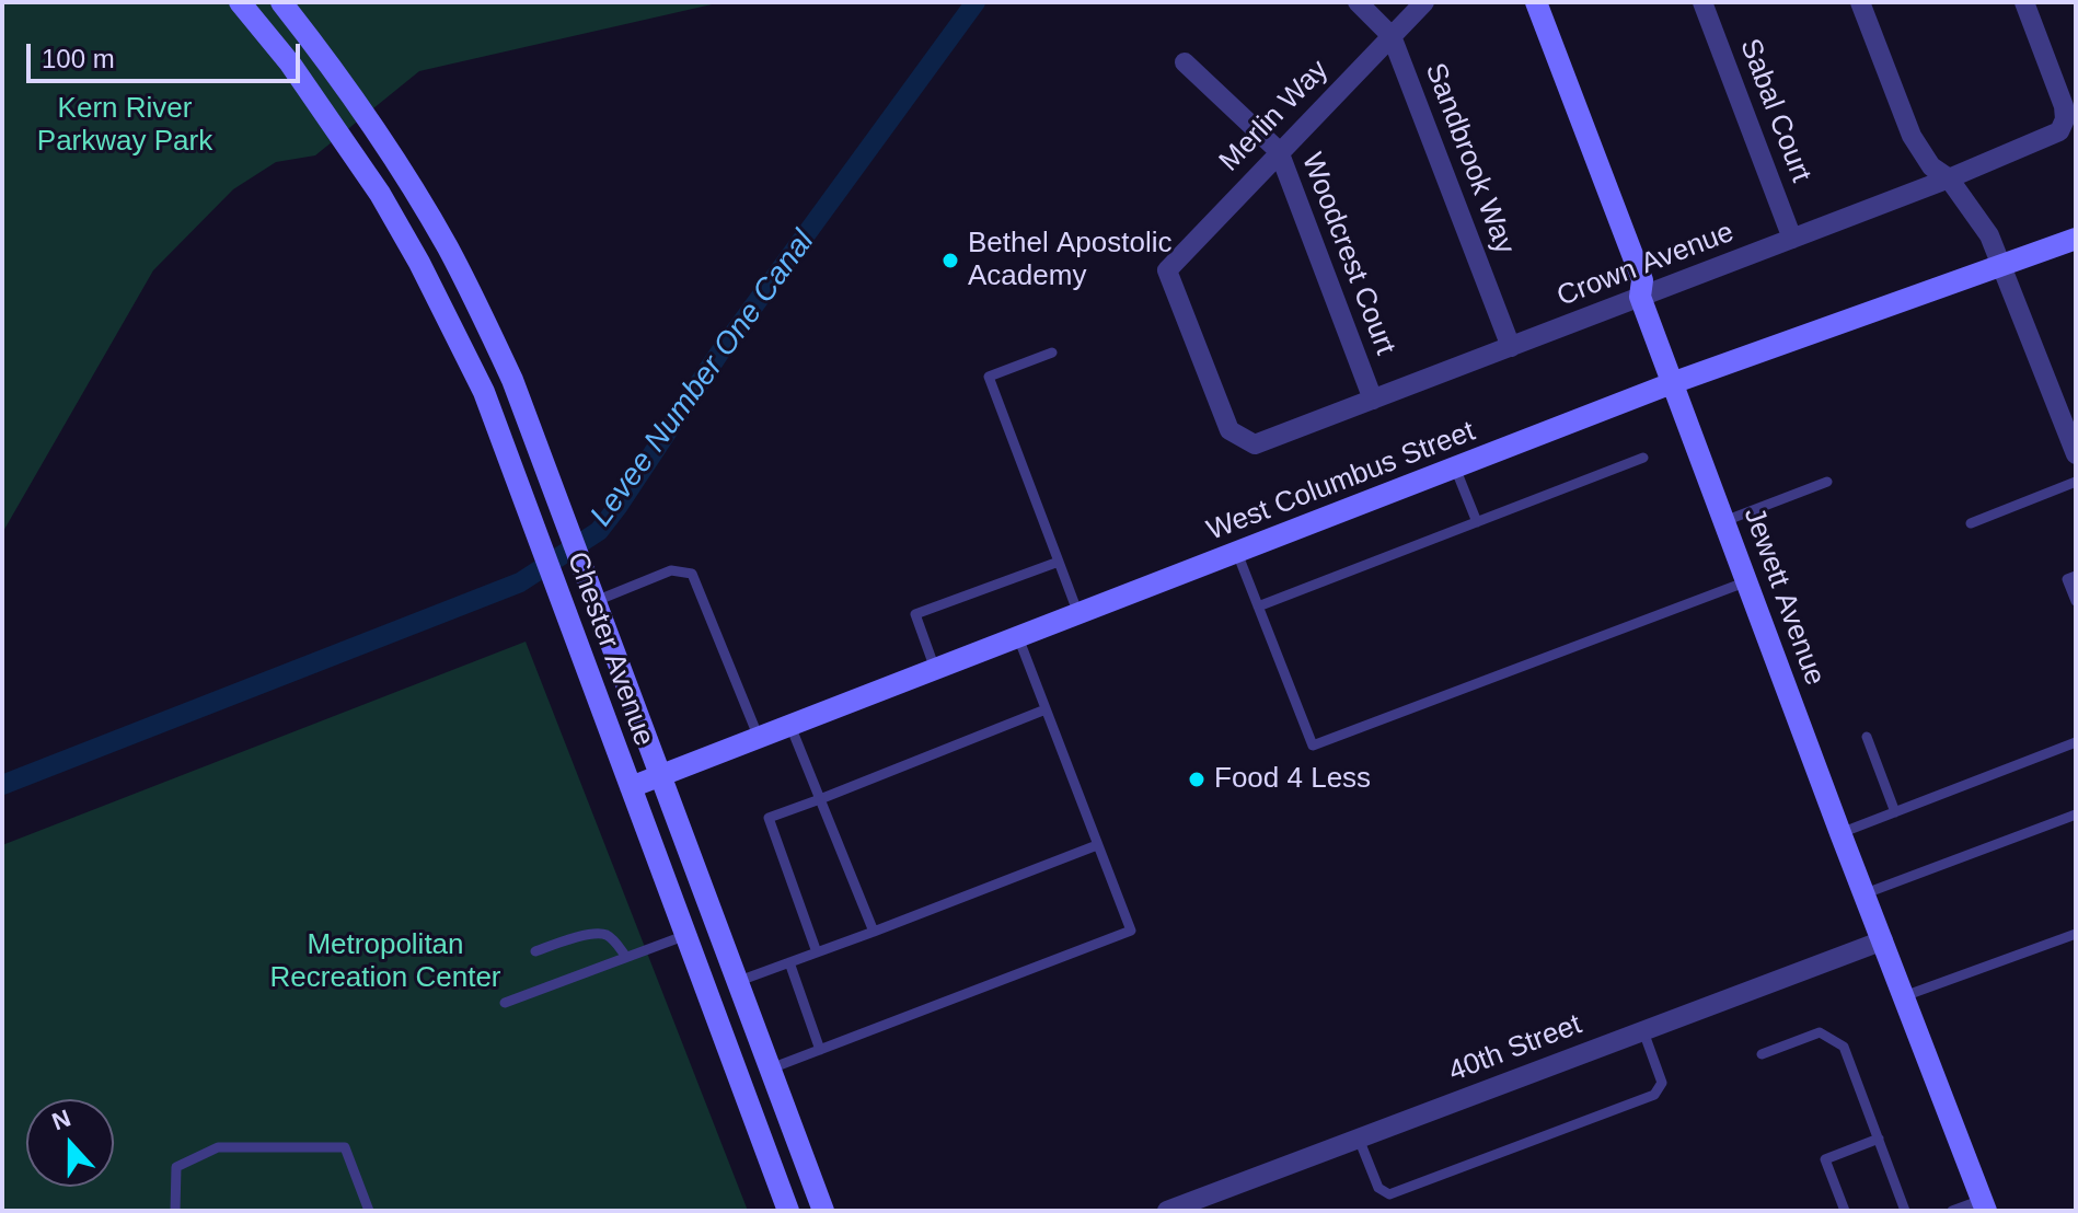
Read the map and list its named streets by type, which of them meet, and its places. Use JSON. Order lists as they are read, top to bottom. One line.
{"streets":{"main road":["West Columbus Street","Jewett Avenue","Chester Avenue"],"street":["Sabal Court","Merlin Way","Sandbrook Way","Woodcrest Court","Crown Avenue","40th Street"]},"crossings":[["Sabal Court","Crown Avenue"],["Merlin Way","Sandbrook Way"],["Merlin Way","Woodcrest Court"],["Merlin Way","Crown Avenue"],["Sandbrook Way","Crown Avenue"],["Woodcrest Court","Crown Avenue"],["Crown Avenue","Jewett Avenue"],["West Columbus Street","Jewett Avenue"],["West Columbus Street","Chester Avenue"],["Jewett Avenue","40th Street"]],"water":["Levee Number One Canal"],"parks":["Kern River Parkway Park","Metropolitan Recreation Center"],"places":["Bethel Apostolic Academy","Food 4 Less"],"scale_bar":"100 m","north":"top"}
